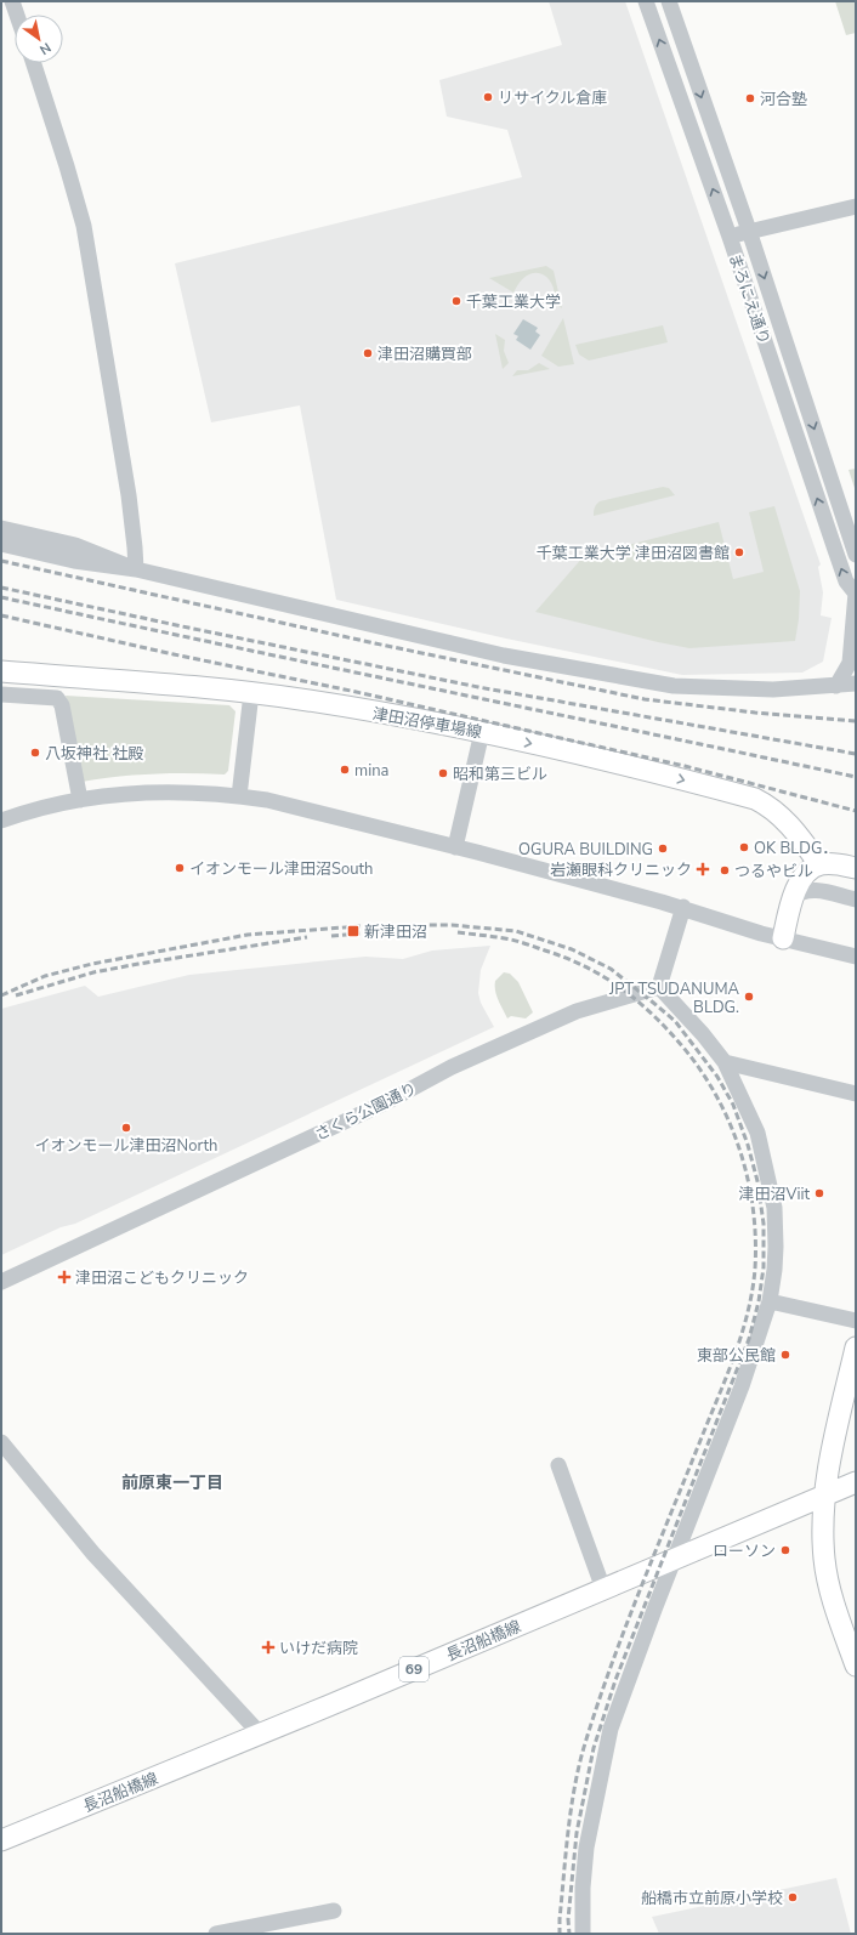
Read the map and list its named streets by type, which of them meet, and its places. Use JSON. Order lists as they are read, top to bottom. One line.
{"streets":{"main road":["津田沼停車場線","長沼船橋線","69"],"street":["まろにえ通り","さくら公園通り"]},"one_way":["津田沼停車場線"],"districts":["前原東一丁目"],"places":{"other":["リサイクル倉庫","河合塾","千葉工業大学","津田沼購買部","千葉工業大学 津田沼図書館","八坂神社 社殿","mina","昭和第三ビル","OK BLDG．","OGURA BUILDING","イオンモール津田沼South","つるやビル","JPT TSUDANUMA BLDG.","イオンモール津田沼North","津田沼Viit","東部公民館","ローソン","船橋市立前原小学校"],"health":["岩瀬眼科クリニック","津田沼こどもクリニック","いけだ病院"],"transit":["新津田沼"]},"north":"bottom right"}
